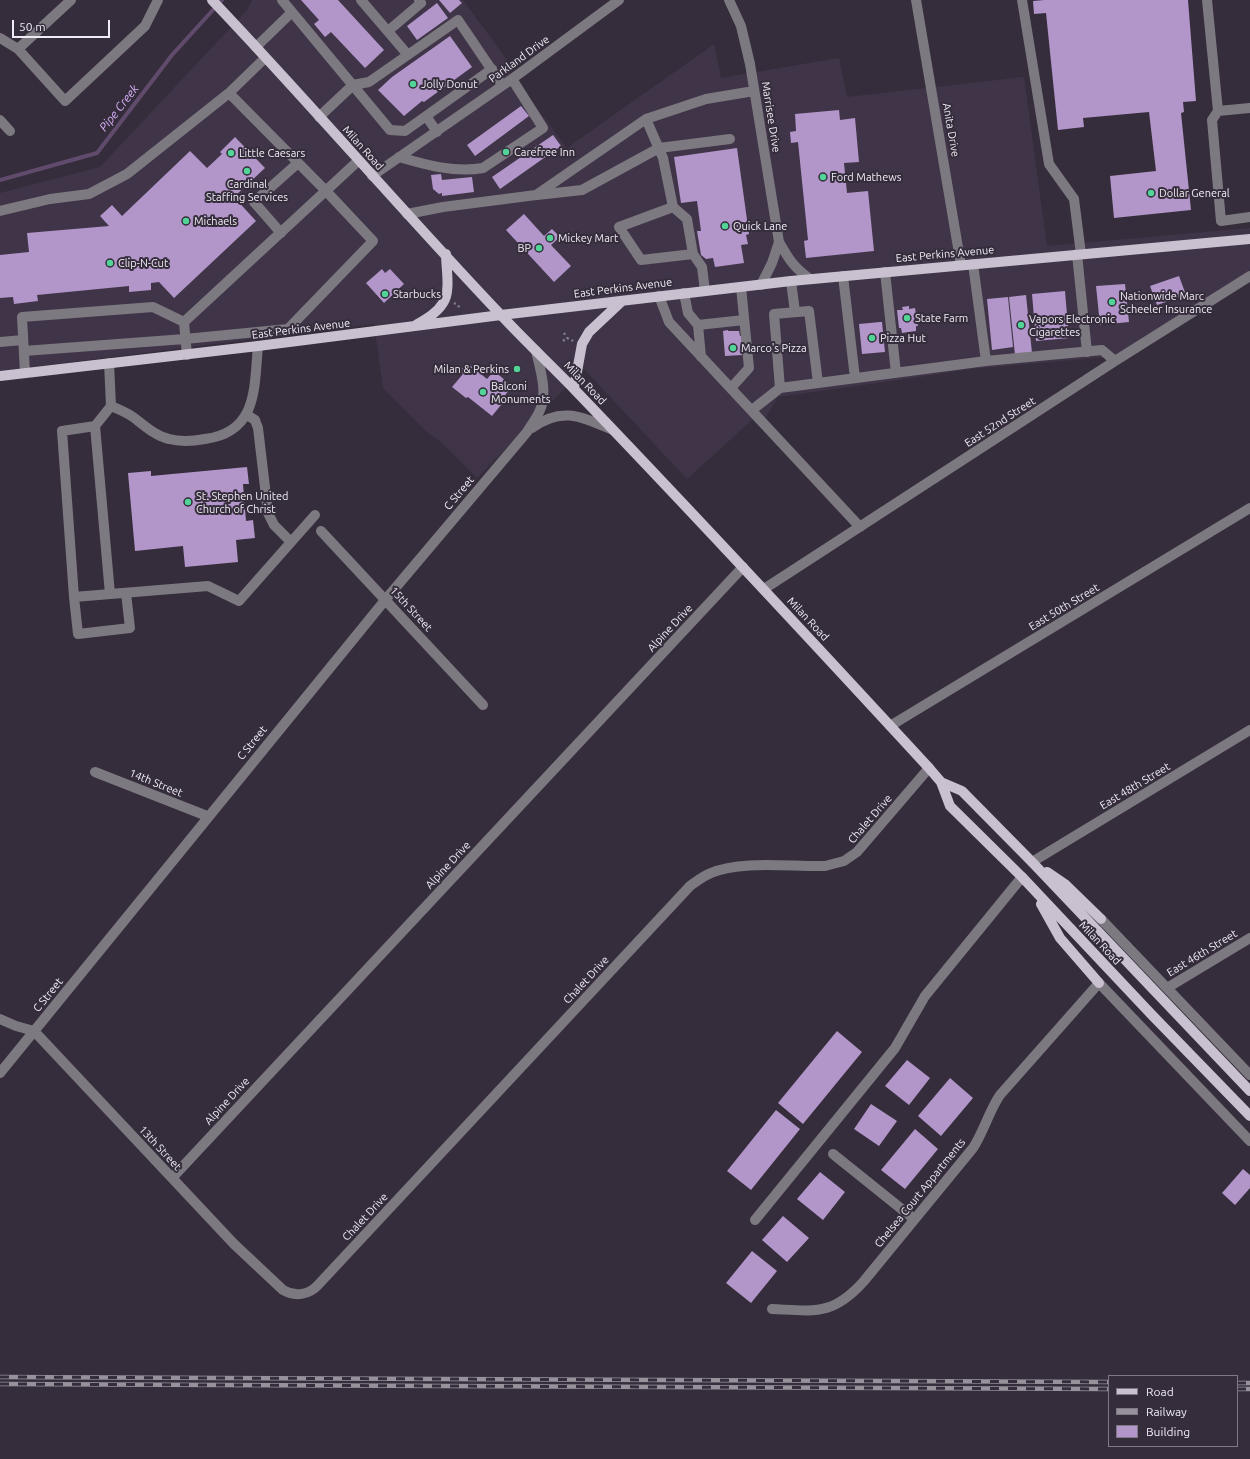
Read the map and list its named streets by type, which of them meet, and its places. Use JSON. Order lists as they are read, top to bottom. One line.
{"streets":{"main road":["Milan Road","East Perkins Avenue"],"street":["Parkland Drive","Marrisee Drive","Anita Drive","East 52nd Street","C Street","East 50th Street","15th Street","Alpine Drive","14th Street","East 48th Street","Chalet Drive","East 46th Street","13th Street","Chelsea Court Appartments"]},"crossings":[["Parkland Drive","Milan Road"],["Marrisee Drive","East Perkins Avenue"],["Anita Drive","East Perkins Avenue"],["Milan Road","East Perkins Avenue"],["Milan Road","East 52nd Street"],["Milan Road","C Street"],["Milan Road","East 50th Street"],["Milan Road","Alpine Drive"],["Milan Road","East 48th Street"],["Milan Road","Chalet Drive"],["Milan Road","East 46th Street"],["C Street","15th Street"],["C Street","14th Street"],["C Street","13th Street"],["Alpine Drive","13th Street"],["Chalet Drive","13th Street"]],"water":["Pipe Creek"],"places":["Jolly Donut","Carefree Inn","Little Caesars","Cardinal Staffing Services","Ford Mathews","Dollar General","Michaels","Quick Lane","Mickey Mart","BP","Clip-N-Cut","Starbucks","Nationwide Marc Scheeler Insurance","State Farm","Vapors Electronic Cigarettes","Pizza Hut","Marco's Pizza","Milan & Perkins","Balconi Monuments","St. Stephen United Church of Christ"],"legend":["Road","Railway","Building"],"scale_bar":"50 m"}
